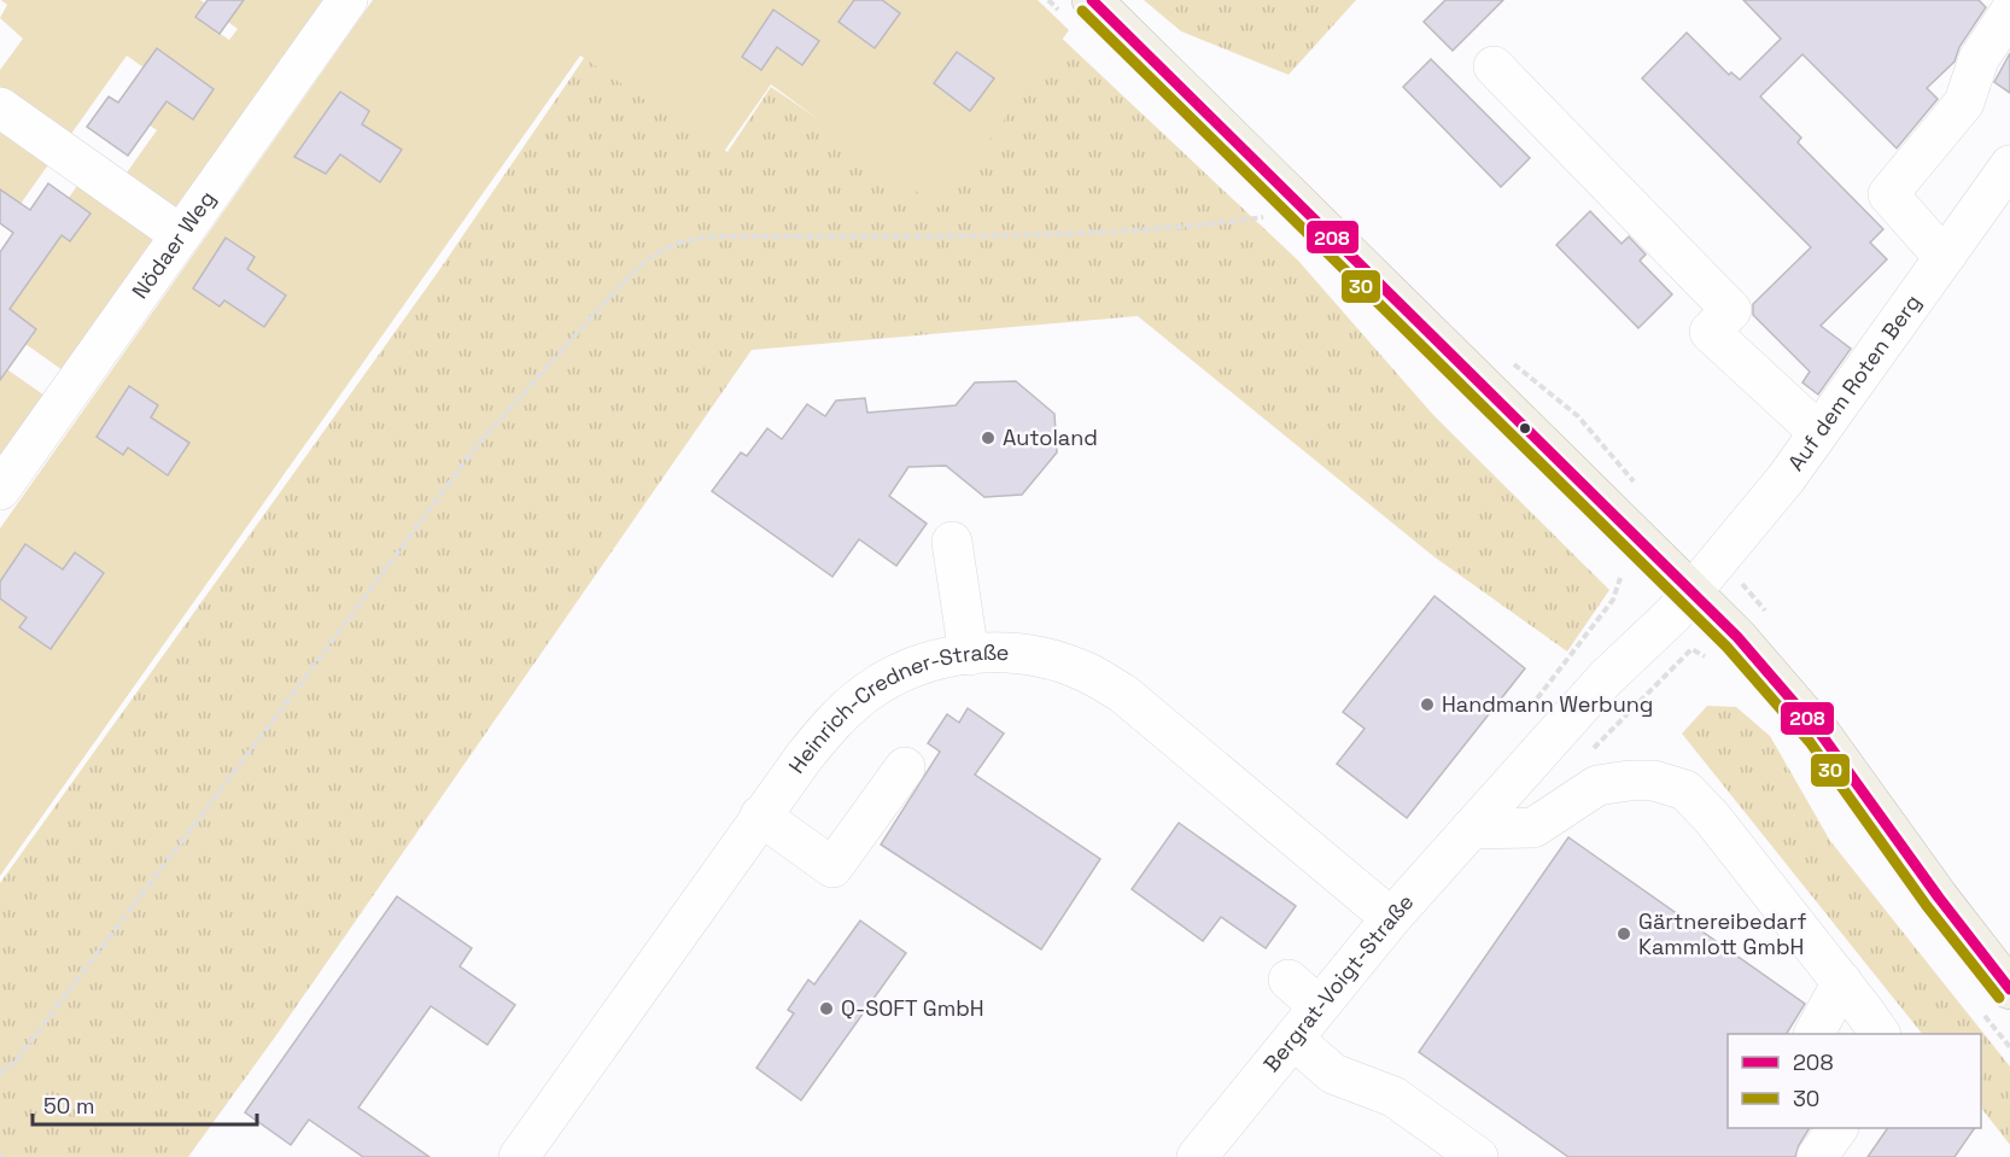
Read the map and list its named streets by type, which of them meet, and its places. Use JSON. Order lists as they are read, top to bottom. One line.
{"streets":{"street":["Nödaer Weg","Auf dem Roten Berg","Heinrich-Credner-Straße","Bergrat-Voigt-Straße"]},"crossings":[["Auf dem Roten Berg","Bergrat-Voigt-Straße"],["Heinrich-Credner-Straße","Bergrat-Voigt-Straße"]],"places":["Autoland","Handmann Werbung","Gärtnereibedarf Kammlott GmbH","Q-SOFT GmbH"],"lines":["transit line 208","transit line 30"],"legend":["208","30"],"scale_bar":"50 m"}
